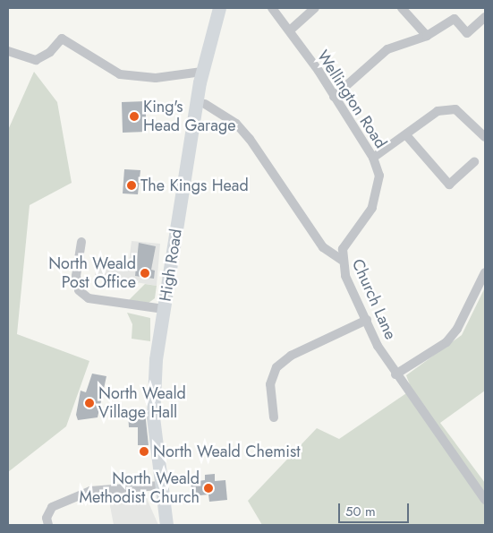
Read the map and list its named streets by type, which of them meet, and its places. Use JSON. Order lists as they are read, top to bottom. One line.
{"streets":{"main road":["High Road"],"street":["Wellington Road","Church Lane"]},"crossings":[["Wellington Road","Church Lane"]],"places":["King's Head Garage","The Kings Head","North Weald Post Office","North Weald Village Hall","North Weald Chemist","North Weald Methodist Church"],"scale_bar":"50 m"}
